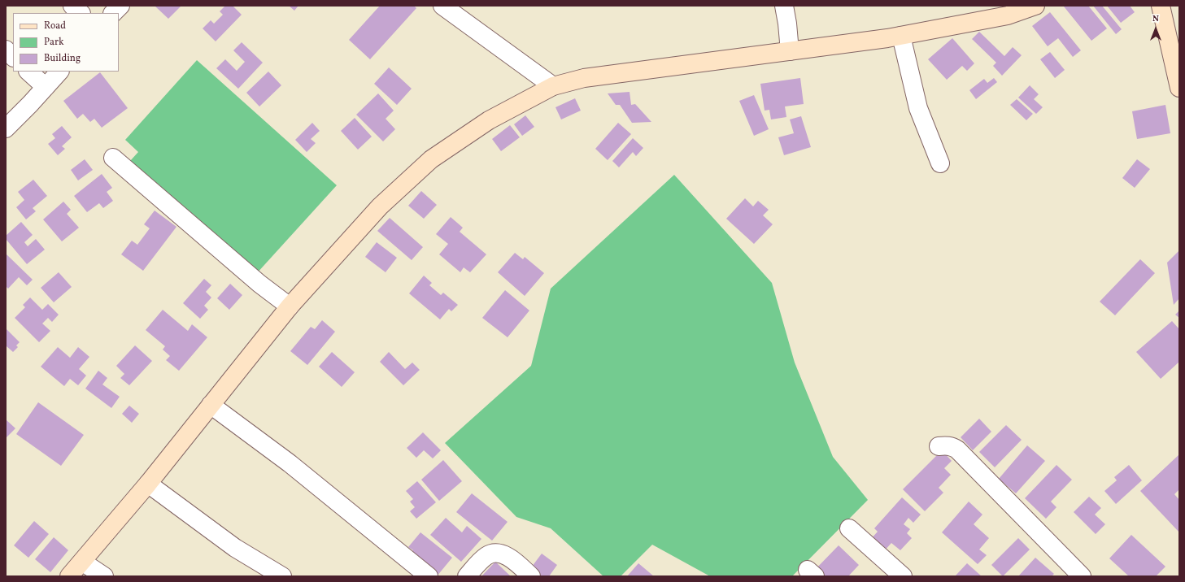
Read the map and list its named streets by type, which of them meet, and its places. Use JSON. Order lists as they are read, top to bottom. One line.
{"legend":["Road","Park","Building"],"north":"top"}
